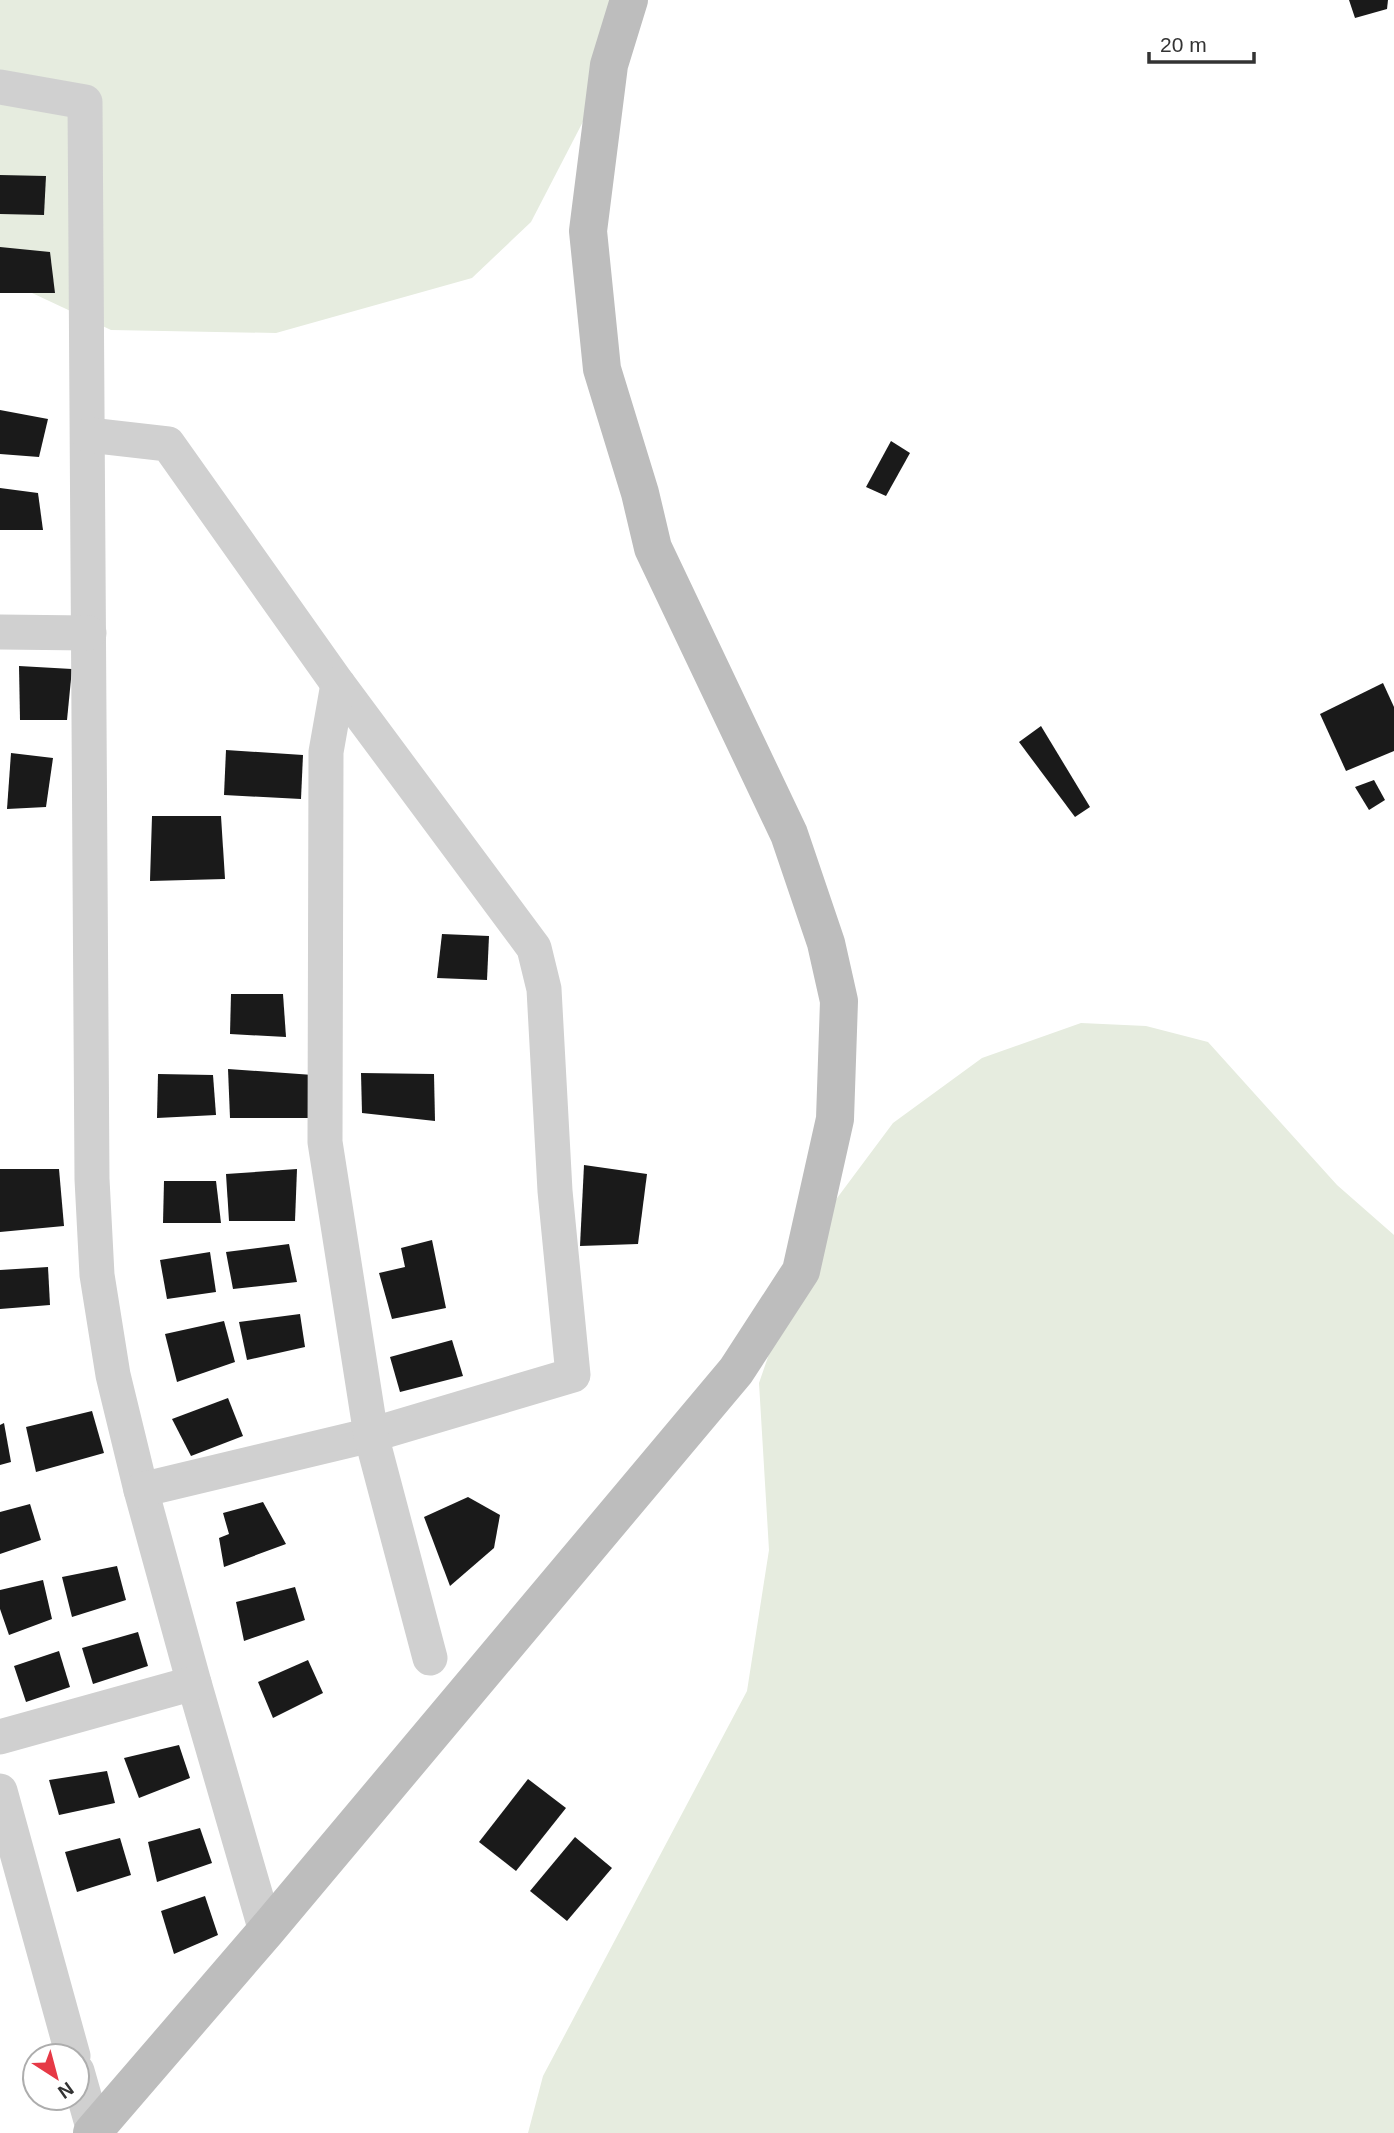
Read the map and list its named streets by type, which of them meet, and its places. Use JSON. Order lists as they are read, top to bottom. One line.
{"scale_bar":"20 m","north":"bottom right"}
